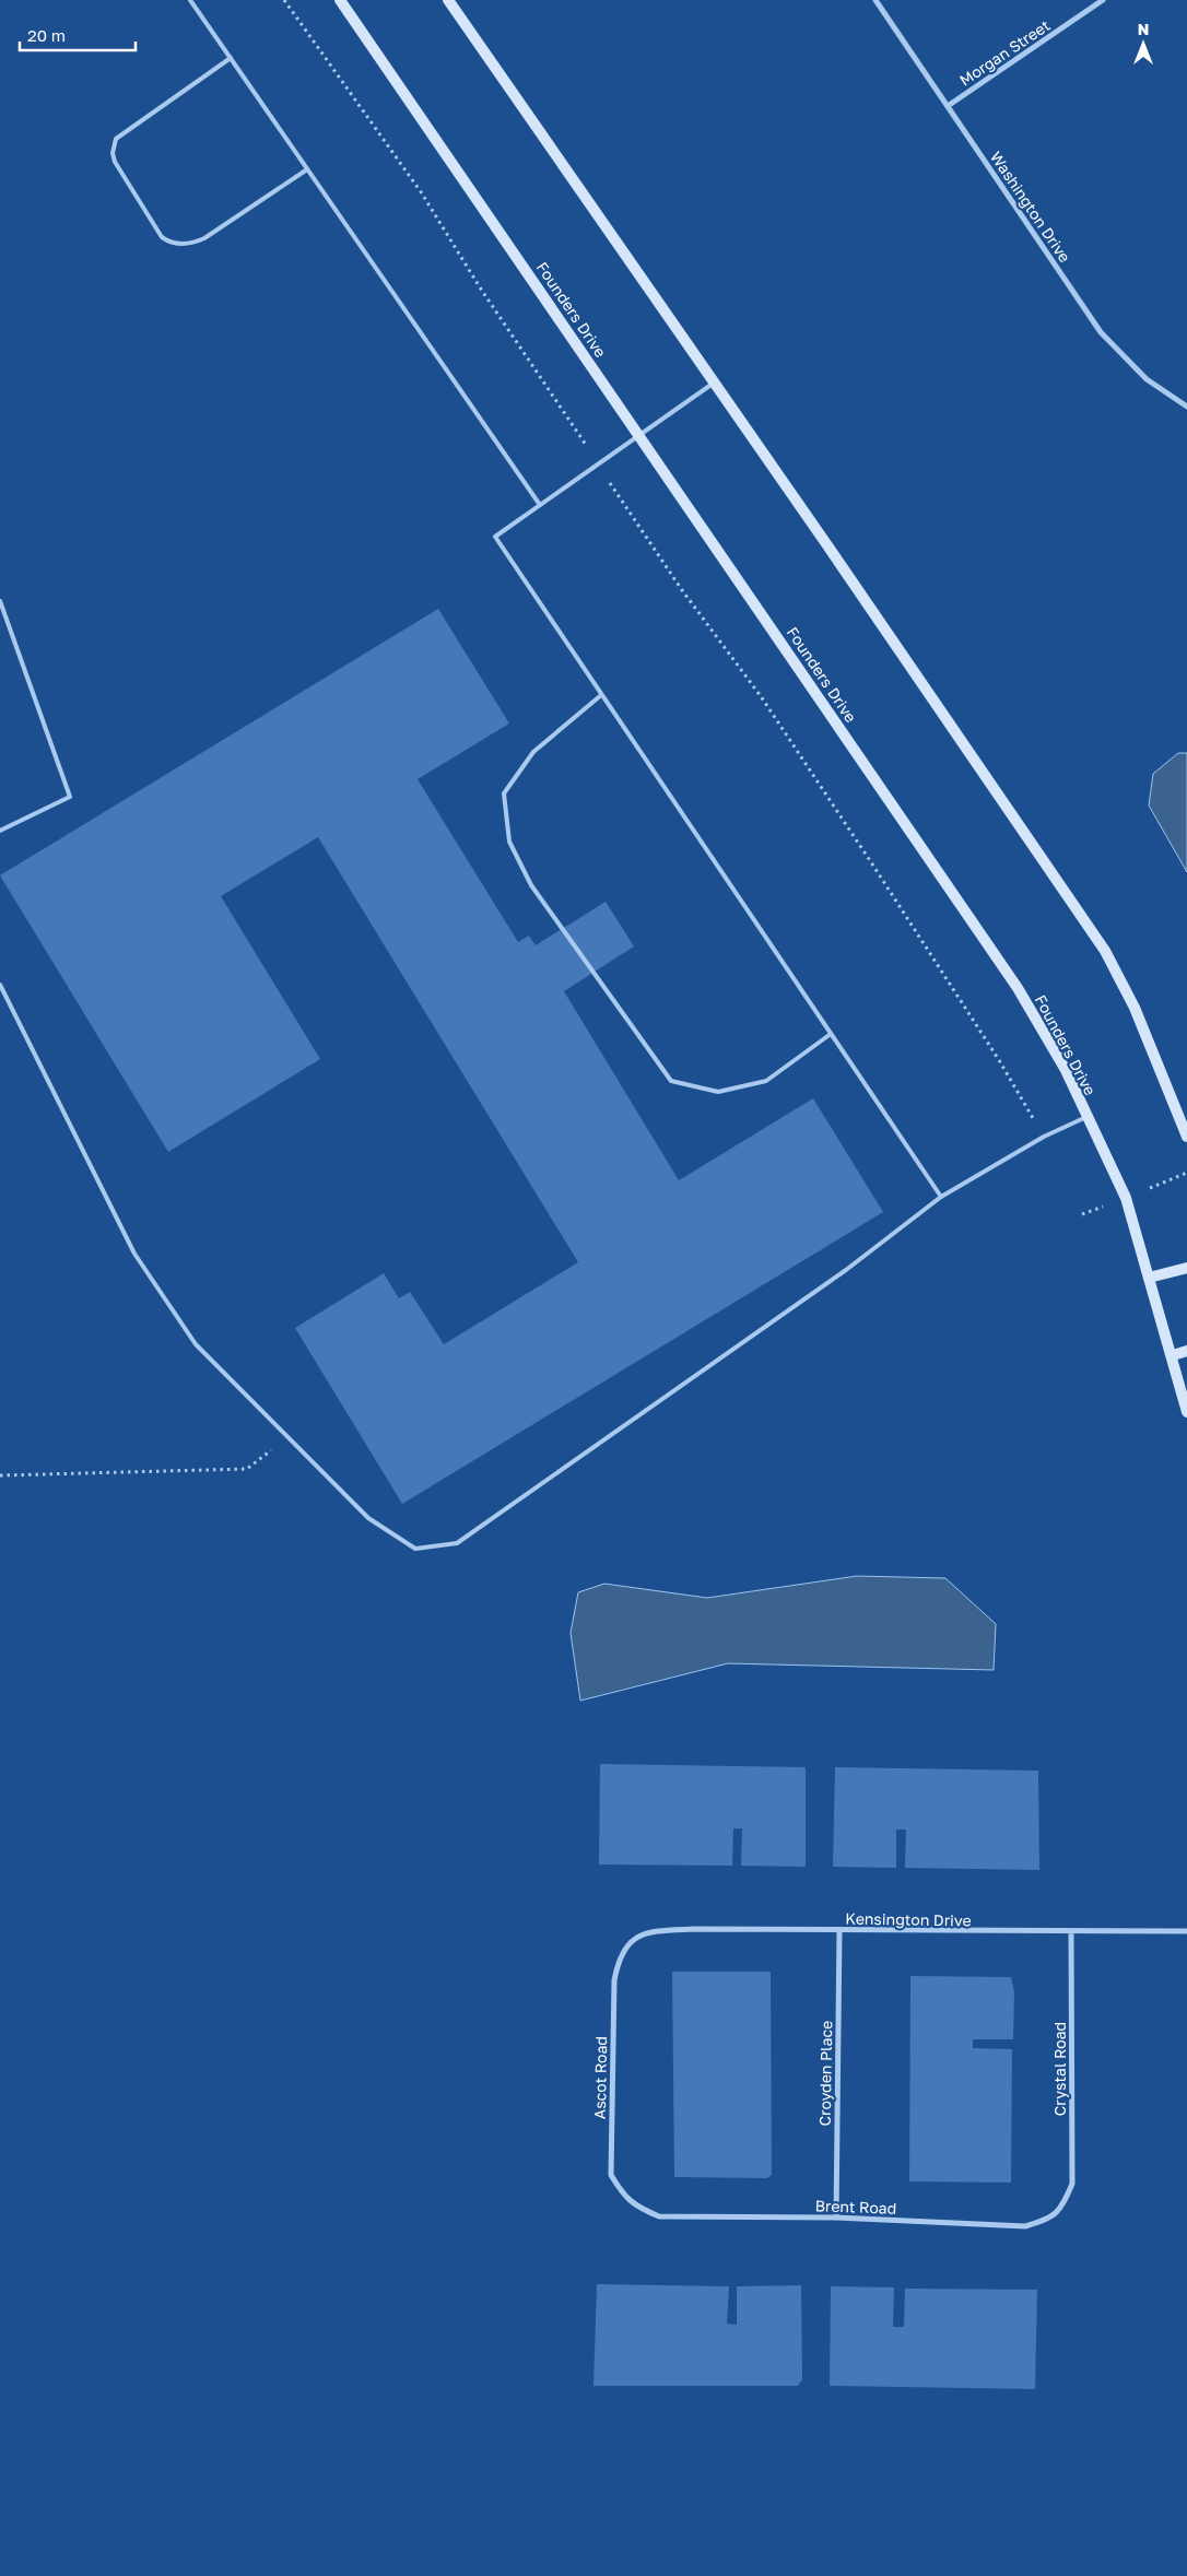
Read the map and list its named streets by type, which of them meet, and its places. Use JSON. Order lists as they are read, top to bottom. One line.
{"streets":{"main road":["Founders Drive"],"street":["Morgan Street","Washington Drive","Kensington Drive","Crystal Road","Croyden Place","Ascot Road","Brent Road"]},"crossings":[["Morgan Street","Washington Drive"],["Kensington Drive","Crystal Road"],["Kensington Drive","Croyden Place"],["Kensington Drive","Ascot Road"],["Crystal Road","Brent Road"],["Croyden Place","Brent Road"],["Ascot Road","Brent Road"]],"scale_bar":"20 m","north":"top"}
